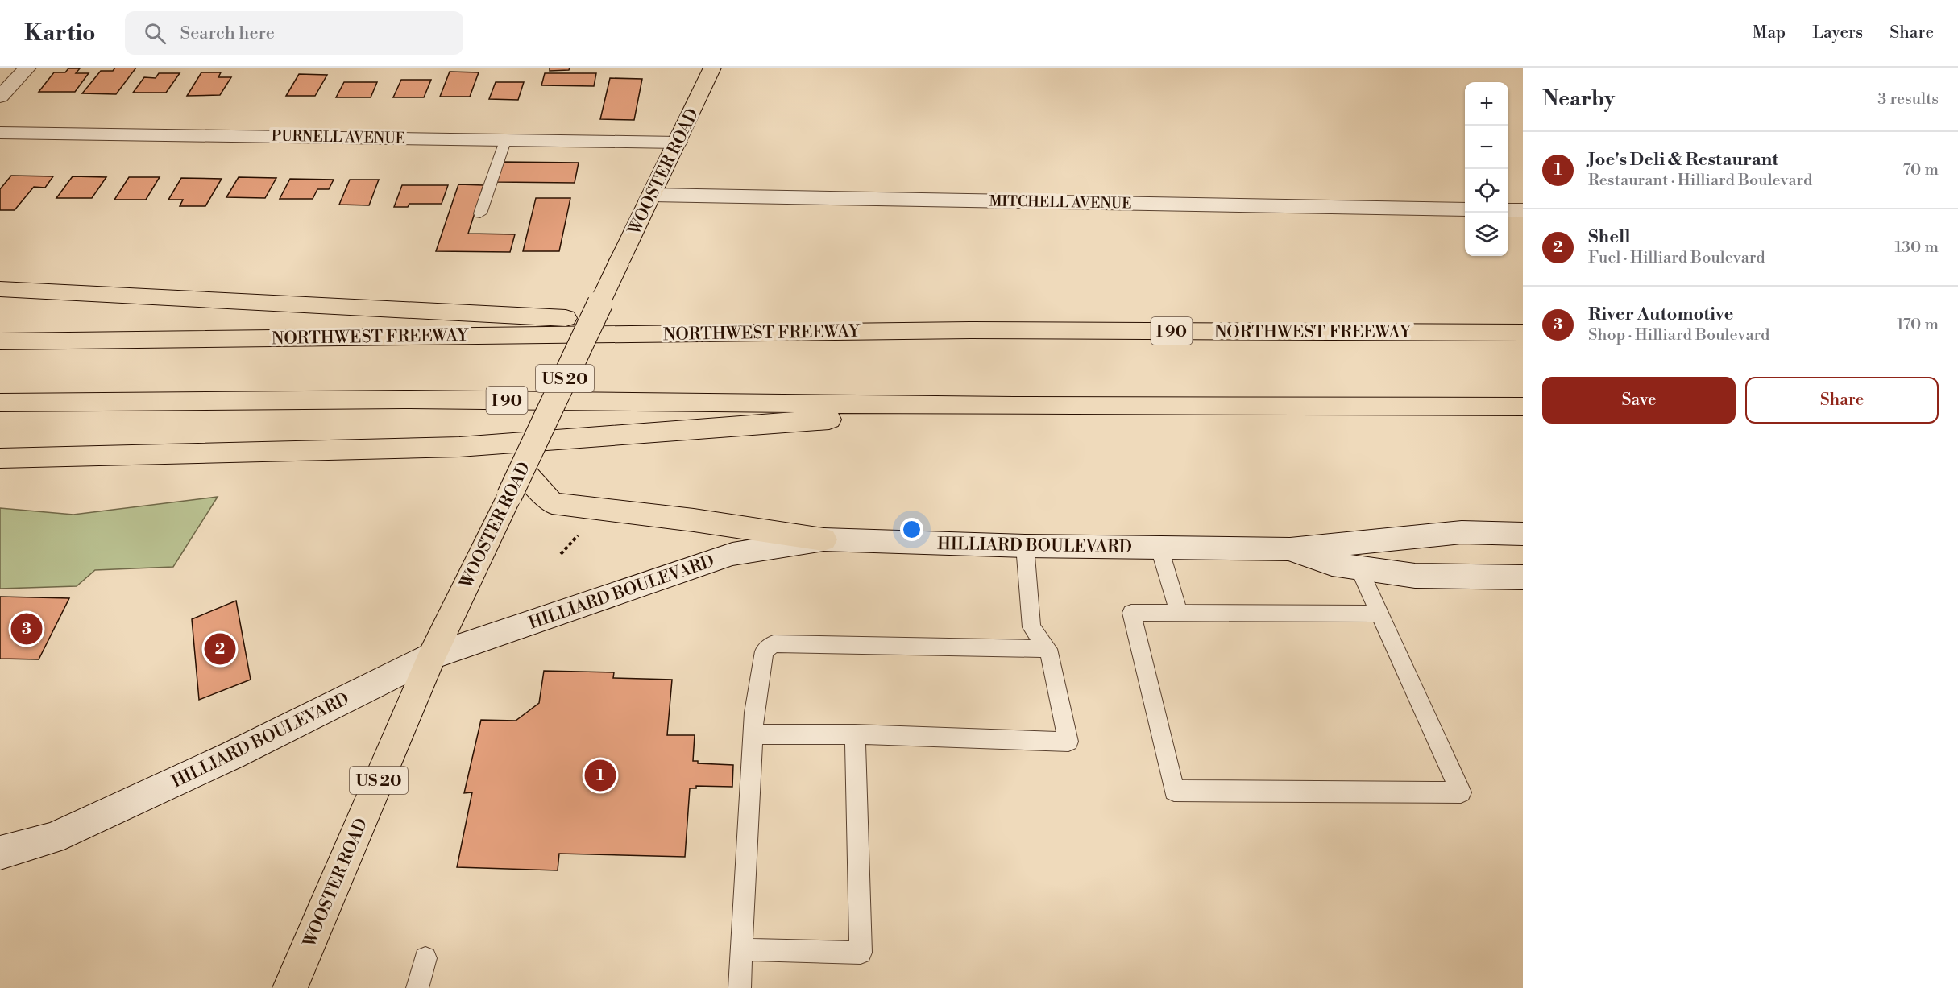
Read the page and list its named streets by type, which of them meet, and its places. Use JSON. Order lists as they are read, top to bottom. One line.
{"streets":{"main road":["WOOSTER ROAD","I 90","NORTHWEST FREEWAY","US 20"],"street":["PURNELL AVENUE","MITCHELL AVENUE","HILLIARD BOULEVARD"]},"crossings":[["PURNELL AVENUE","WOOSTER ROAD"],["WOOSTER ROAD","MITCHELL AVENUE"],["WOOSTER ROAD","HILLIARD BOULEVARD"]],"page":{"header":"Kartio","search":"Search here","nav":["Map","Layers","Share"],"heading":["Nearby","3 results"],"map_buttons":["+","−"],"list":[{"mark":"1","name":"Joe's Deli & Restaurant","note":"Restaurant · Hilliard Boulevard","value":"70 m"},{"mark":"2","name":"Shell","note":"Fuel · Hilliard Boulevard","value":"130 m"},{"mark":"3","name":"River Automotive","note":"Shop · Hilliard Boulevard","value":"170 m"}],"buttons":["Save","Share"],"pins":["3","2","1"]}}
